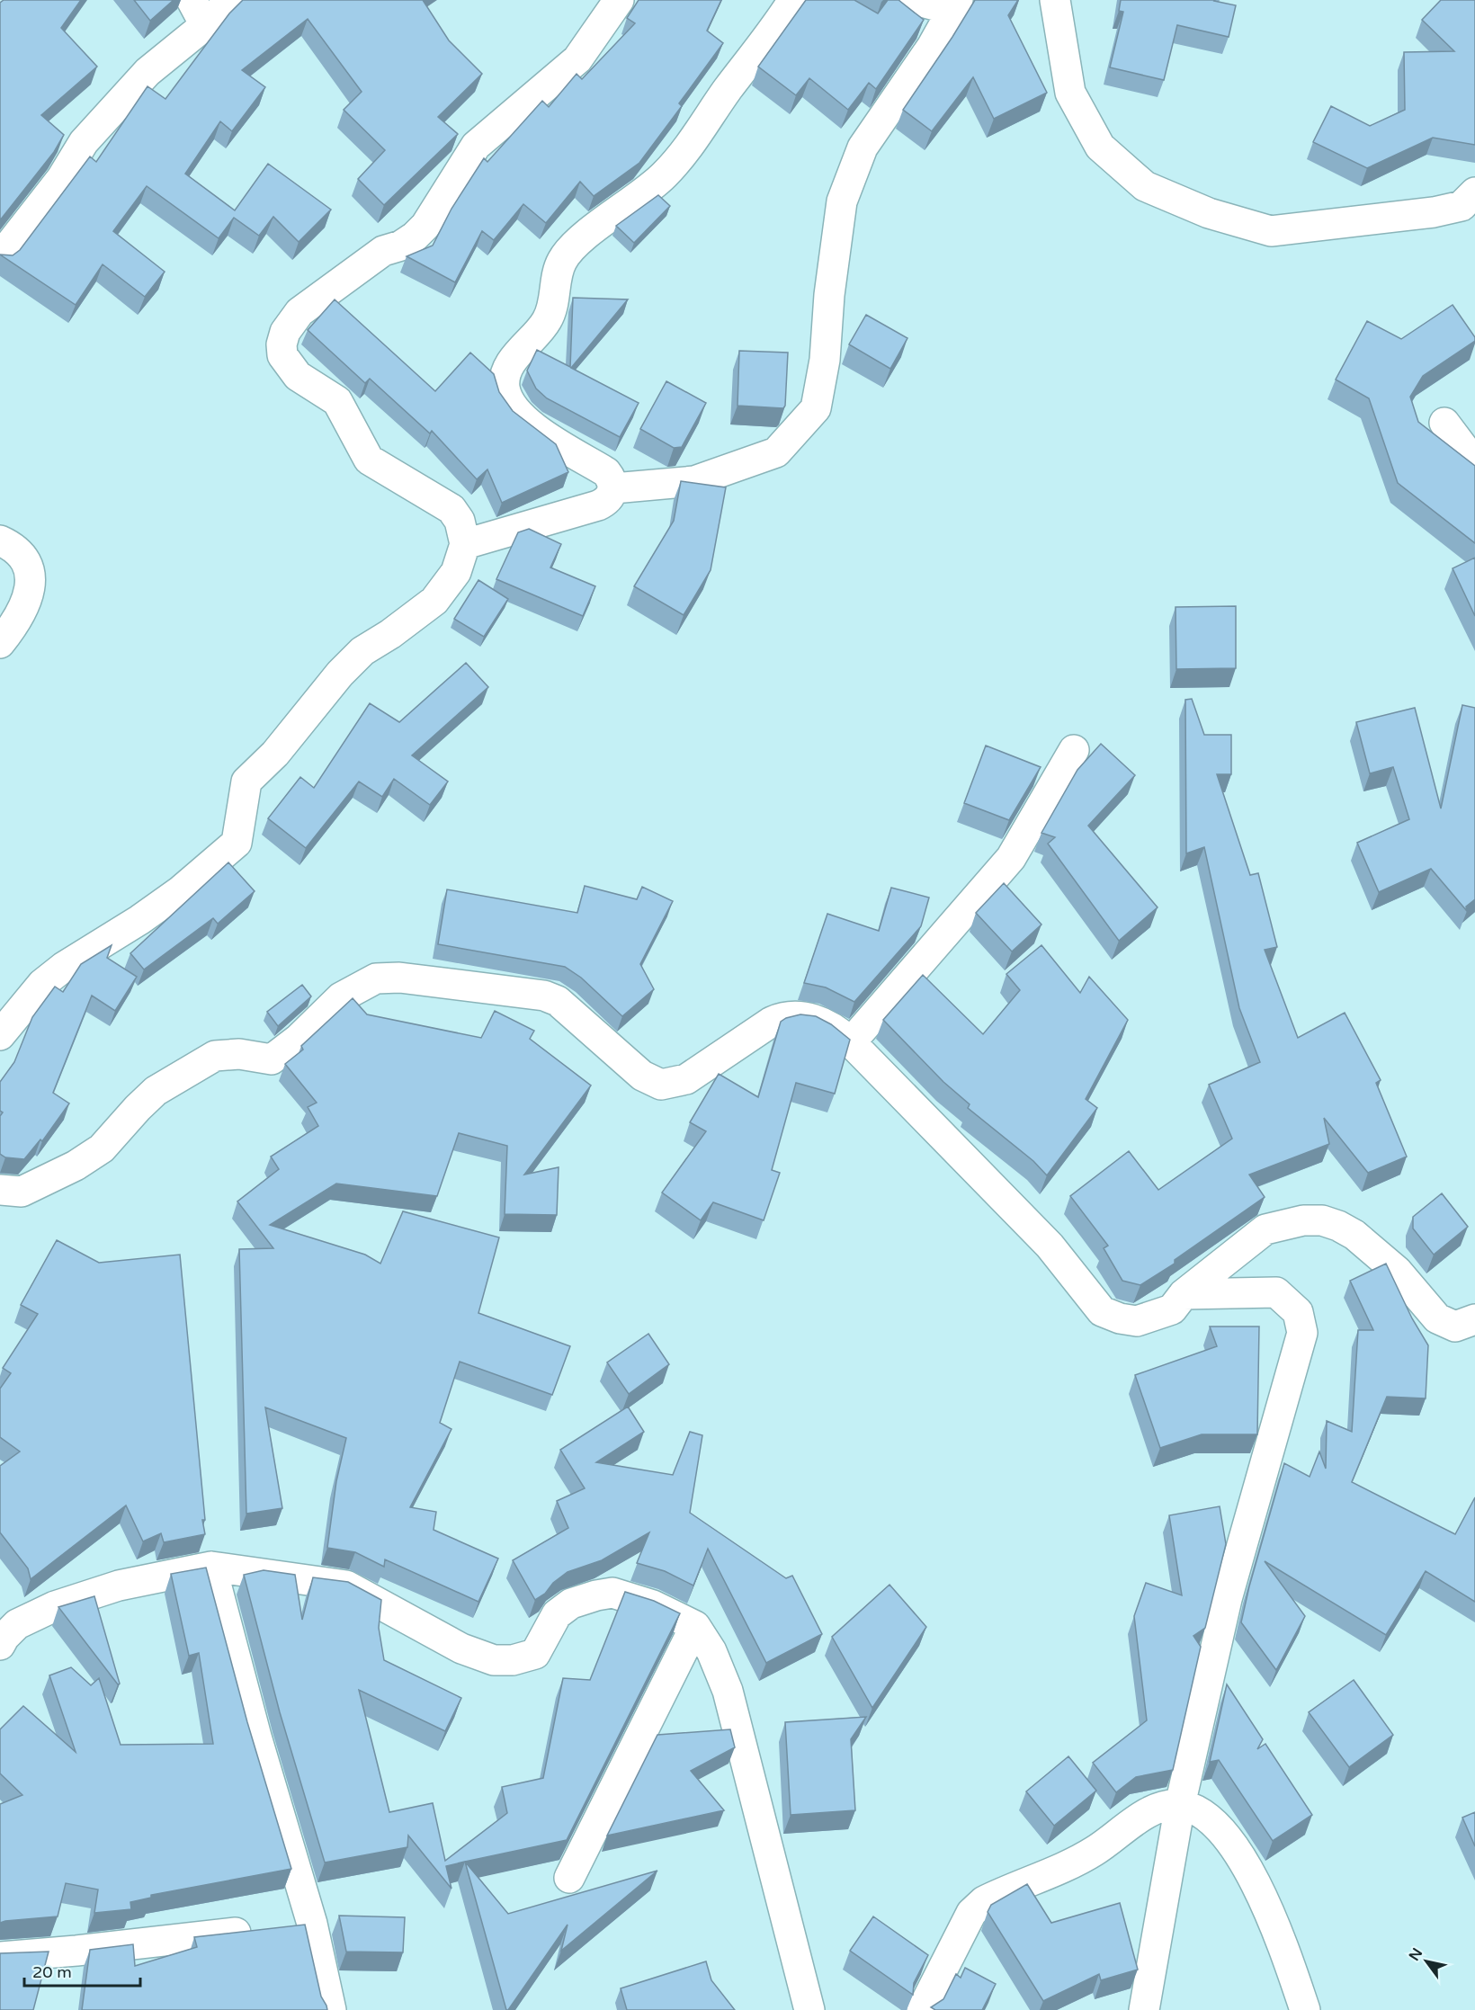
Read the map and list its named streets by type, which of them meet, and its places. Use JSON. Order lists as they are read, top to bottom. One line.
{"scale_bar":"20 m","north":"top left"}
